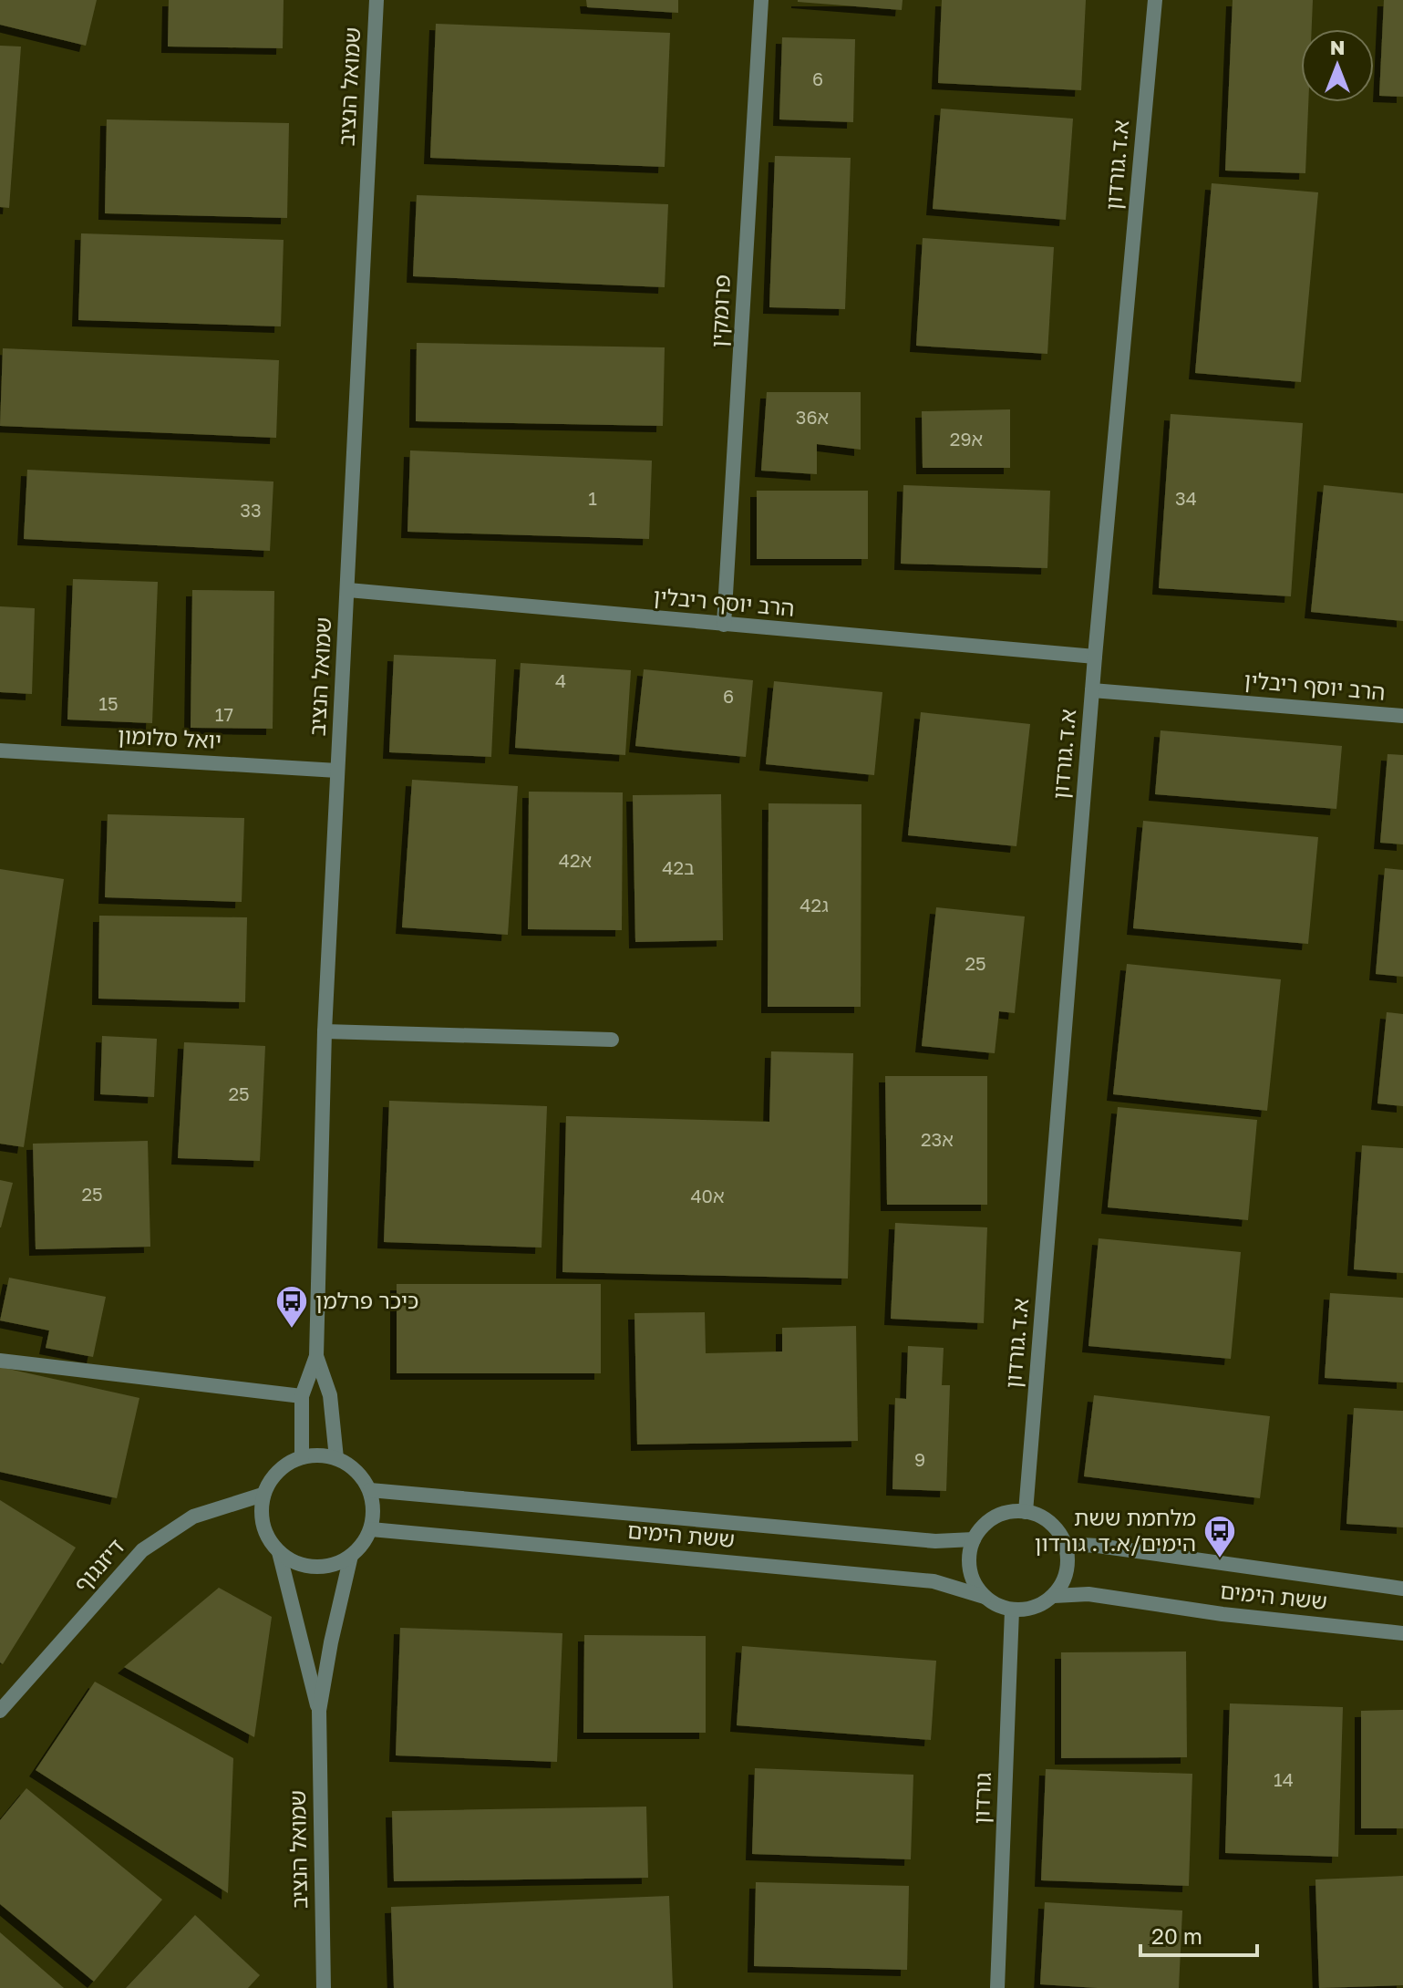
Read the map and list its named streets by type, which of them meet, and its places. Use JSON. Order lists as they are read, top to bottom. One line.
{"streets":{"street":["שמואל הנציב","א.ד.גורדון","פרומקין","הרב יוסף ריבלין","יואל סלומון","ששת הימים","דיזנגוף","גורדון"]},"crossings":[["שמואל הנציב","הרב יוסף ריבלין"],["שמואל הנציב","יואל סלומון"],["שמואל הנציב","ששת הימים"],["שמואל הנציב","דיזנגוף"],["א.ד.גורדון","הרב יוסף ריבלין"],["א.ד.גורדון","ששת הימים"],["א.ד.גורדון","גורדון"],["פרומקין","הרב יוסף ריבלין"],["ששת הימים","דיזנגוף"],["ששת הימים","גורדון"]],"places":{"bus stop":["כיכר פרלמן","מלחמת ששת הימים/א.ד. גורדון"]},"house_numbers":["6","36א","29א","1","34","33","4","6","15","17","42א","42ב","42ג","25","25","23א","25","40א","9","14"],"scale_bar":"20 m","north":"top"}
